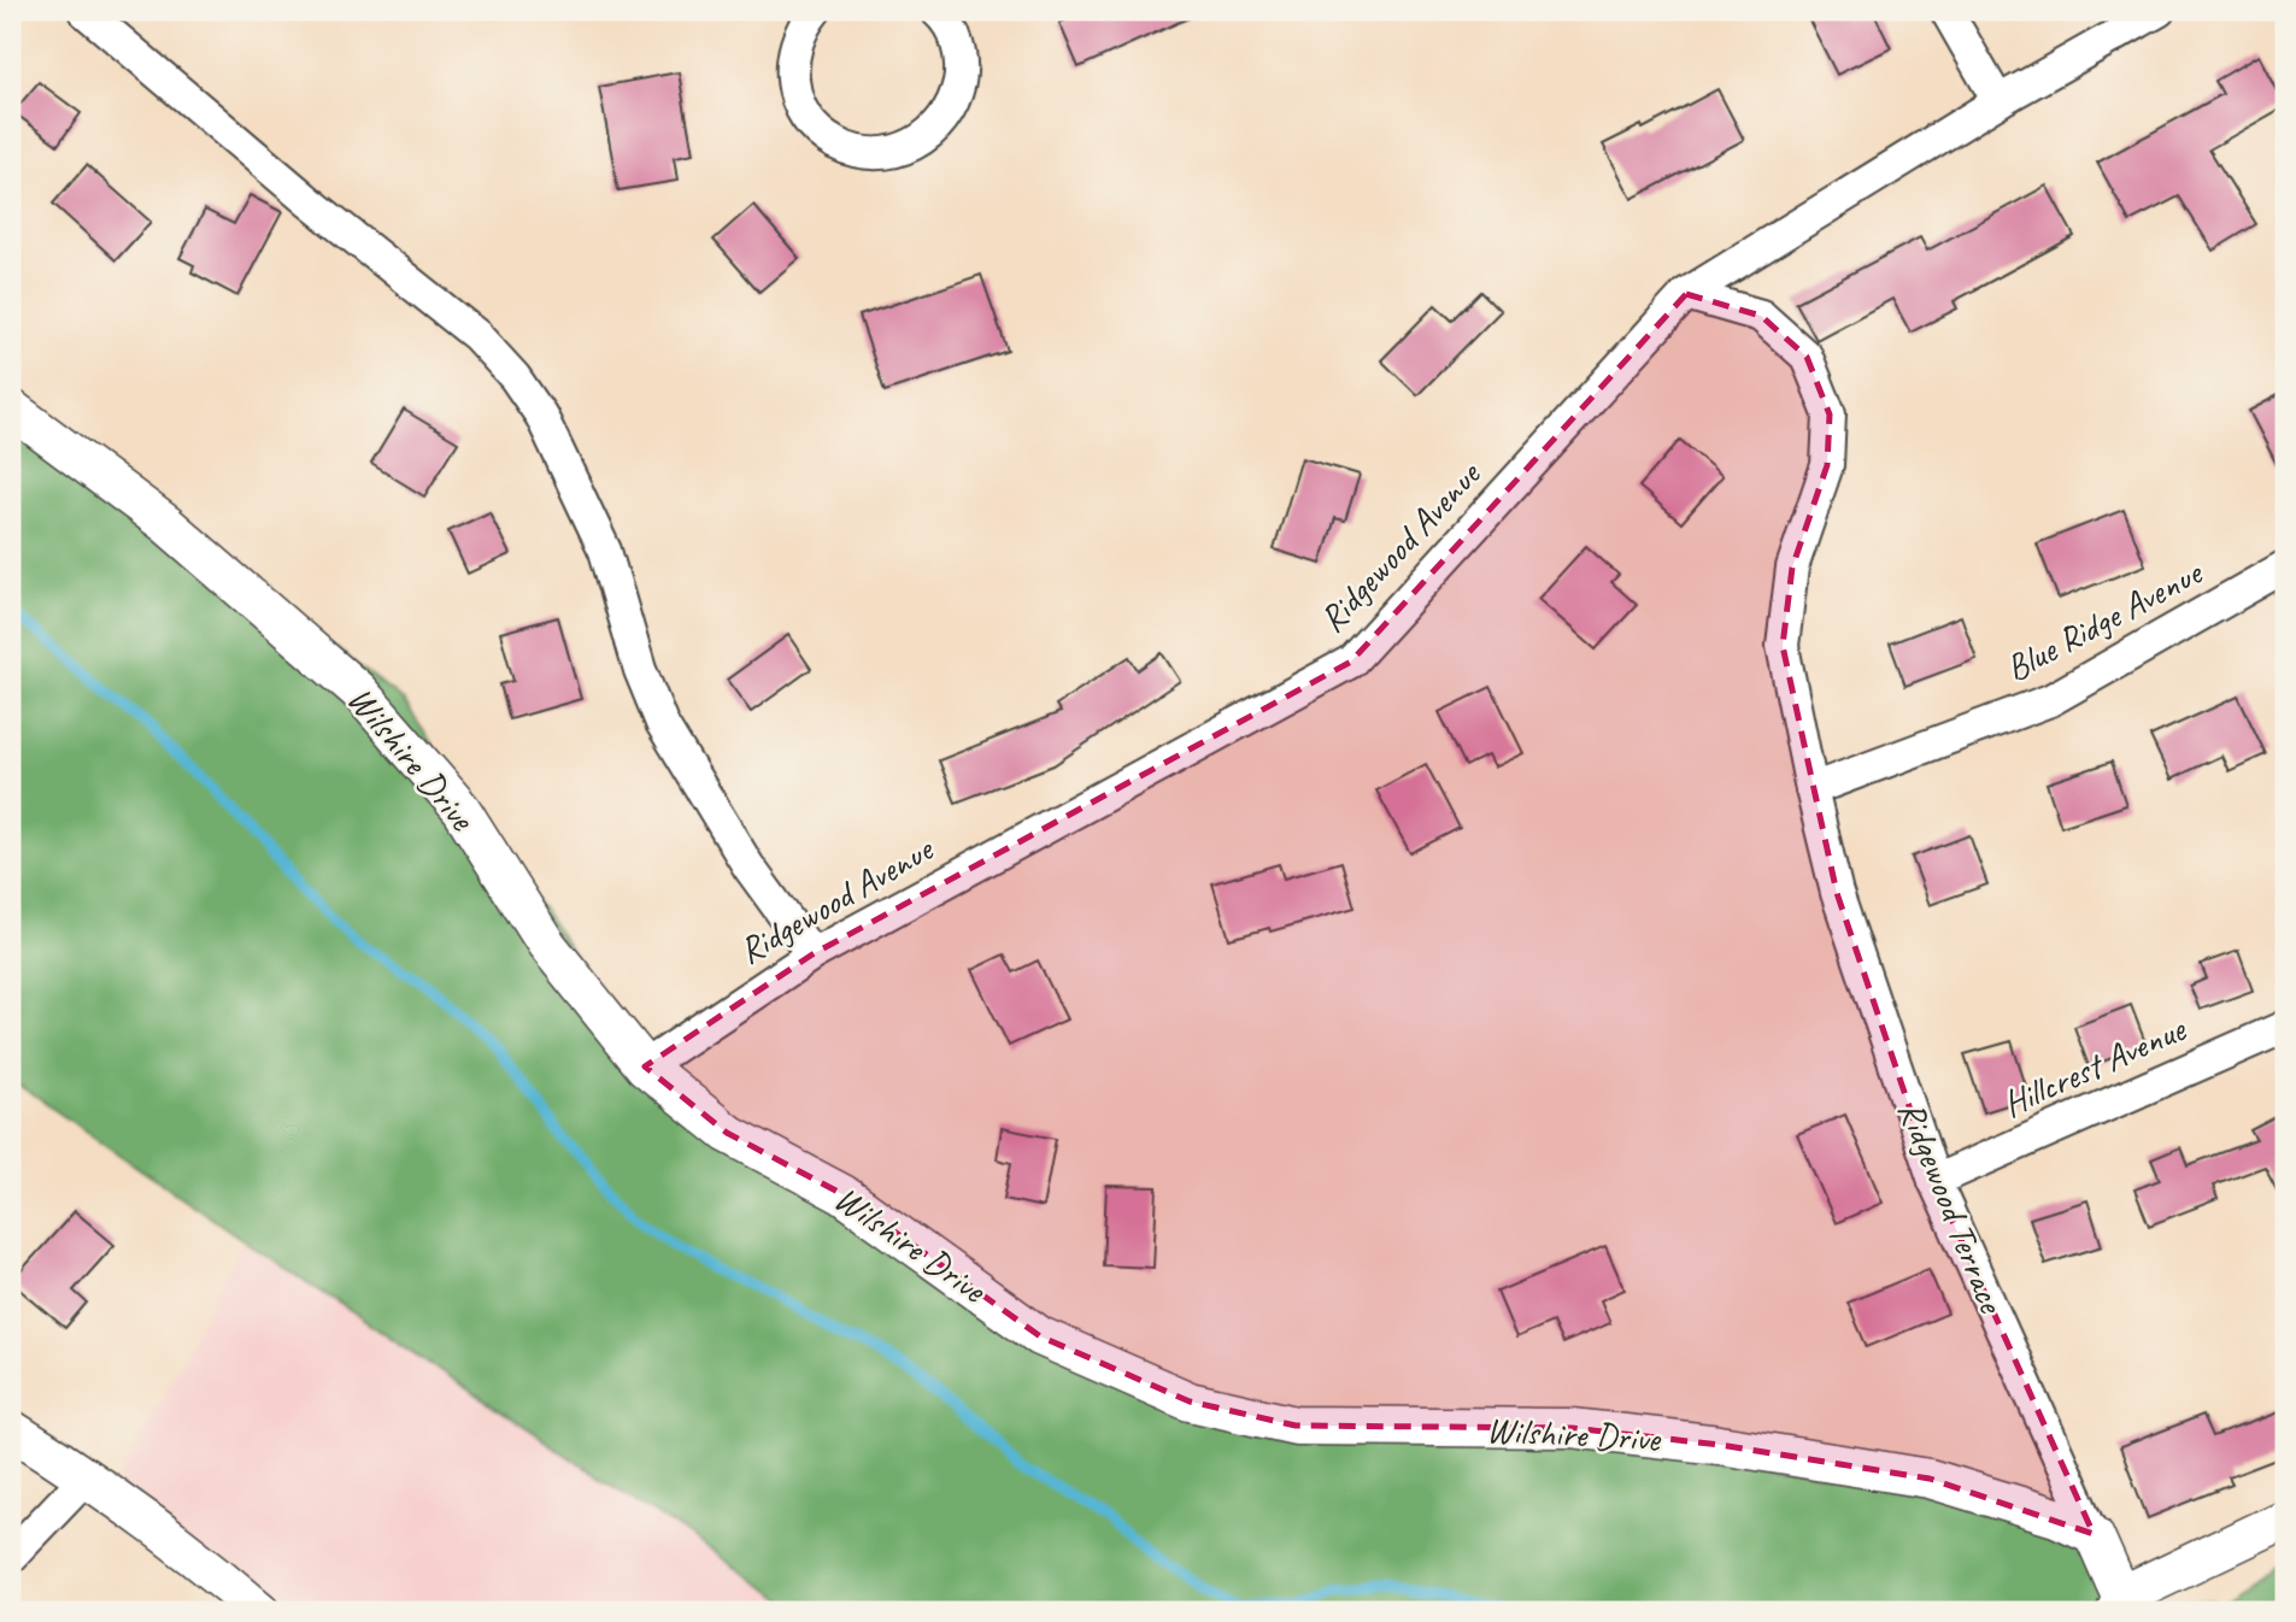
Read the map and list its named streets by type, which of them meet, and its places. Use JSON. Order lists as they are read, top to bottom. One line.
{"streets":{"street":["Ridgewood Avenue","Blue Ridge Avenue","Wilshire Drive","Hillcrest Avenue","Ridgewood Terrace"]},"crossings":[["Ridgewood Avenue","Wilshire Drive"],["Ridgewood Avenue","Ridgewood Terrace"],["Blue Ridge Avenue","Ridgewood Terrace"],["Wilshire Drive","Ridgewood Terrace"],["Hillcrest Avenue","Ridgewood Terrace"]]}
